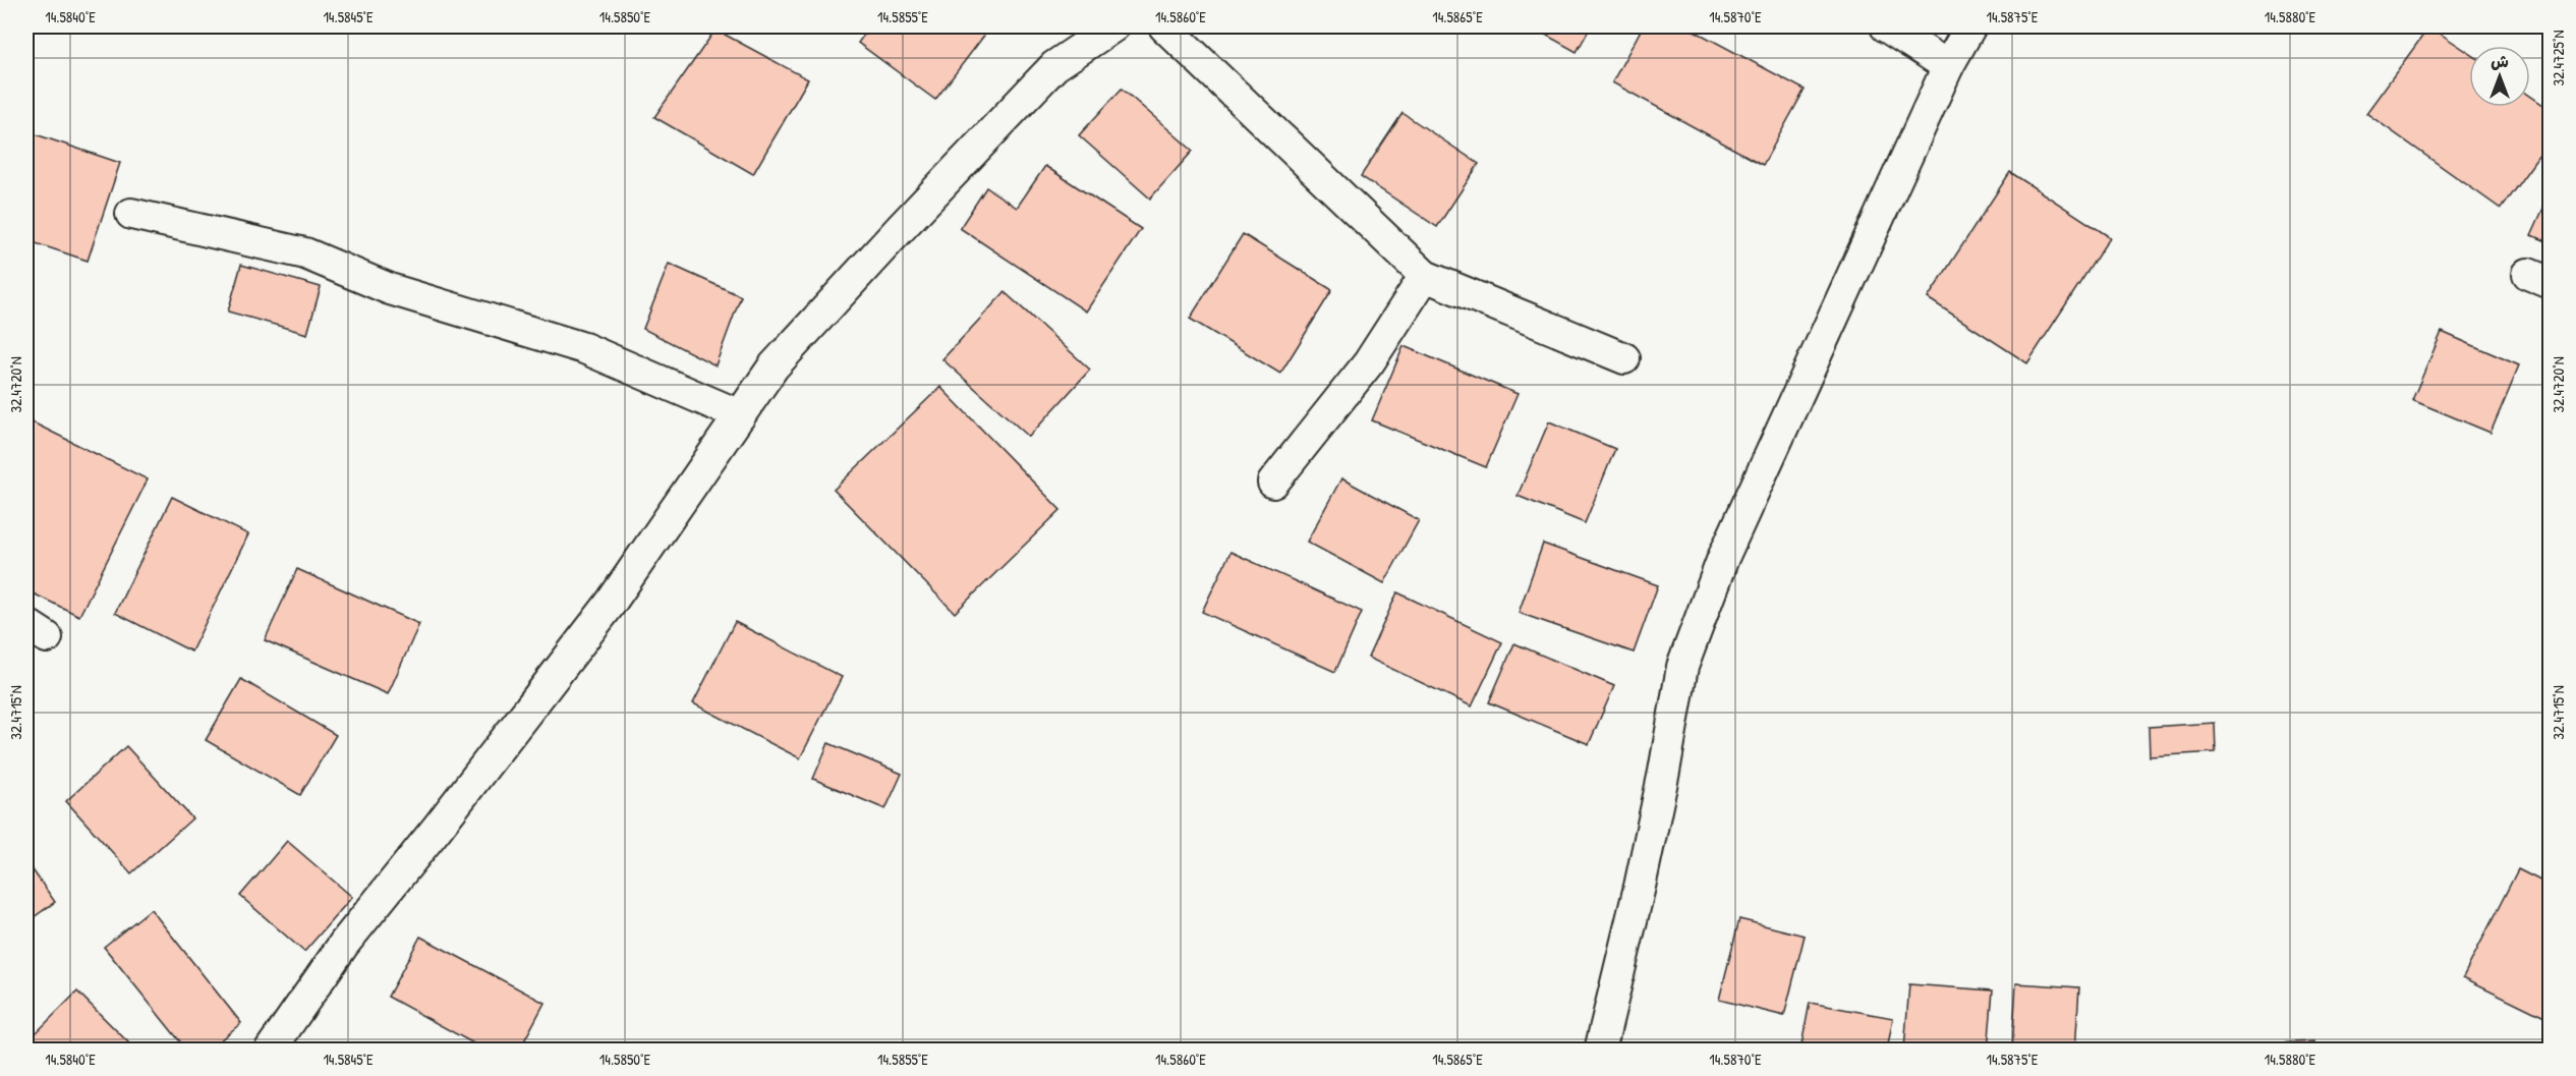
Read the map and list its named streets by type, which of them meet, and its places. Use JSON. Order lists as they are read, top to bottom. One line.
{"north":"top","coordinates":["14.5840°E","14.5845°E","14.5850°E","14.5855°E","14.5860°E","14.5865°E","14.5870°E","14.5875°E","14.5880°E","32.4725°N","32.4720°N","32.4715°N"]}
